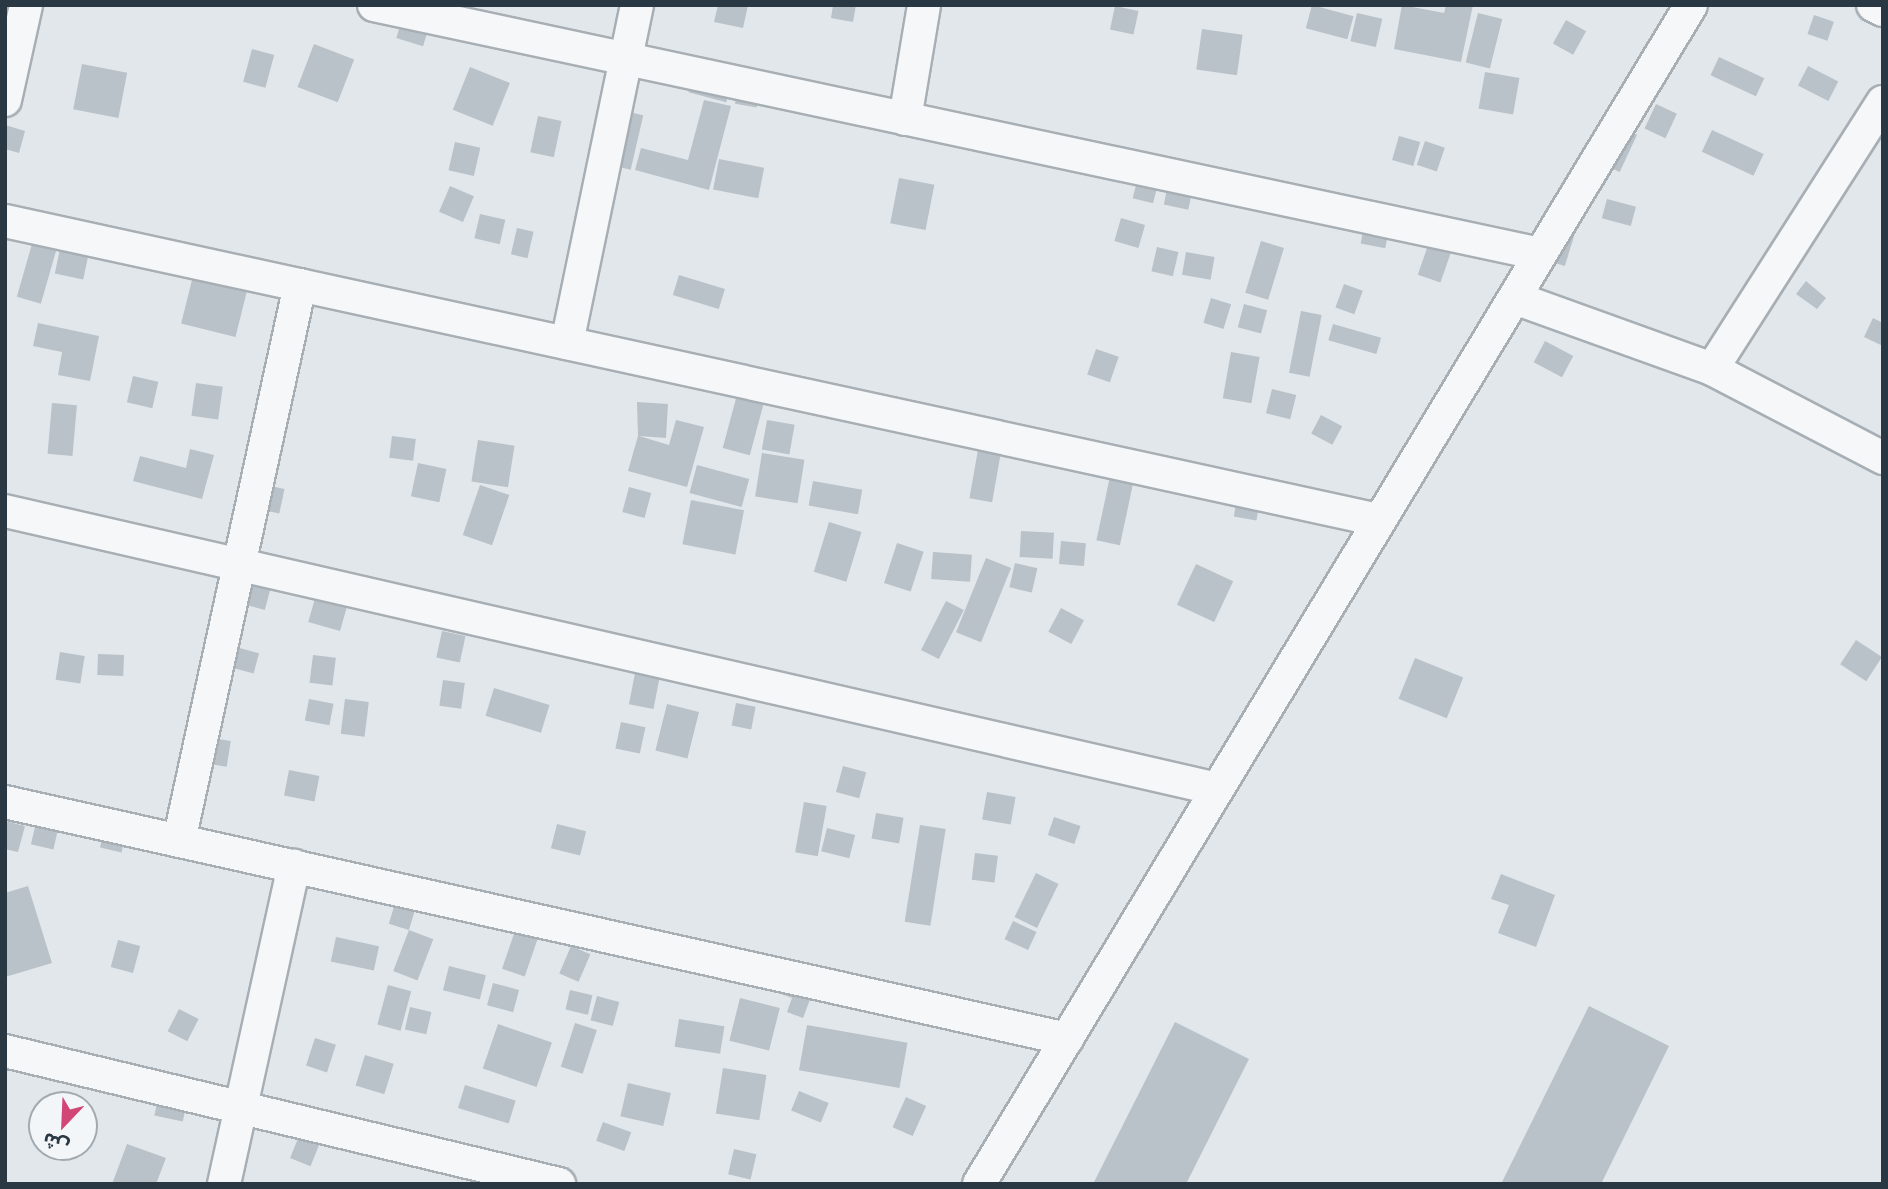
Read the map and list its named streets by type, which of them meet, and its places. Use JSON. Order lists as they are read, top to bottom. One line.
{"north":"bottom left"}
